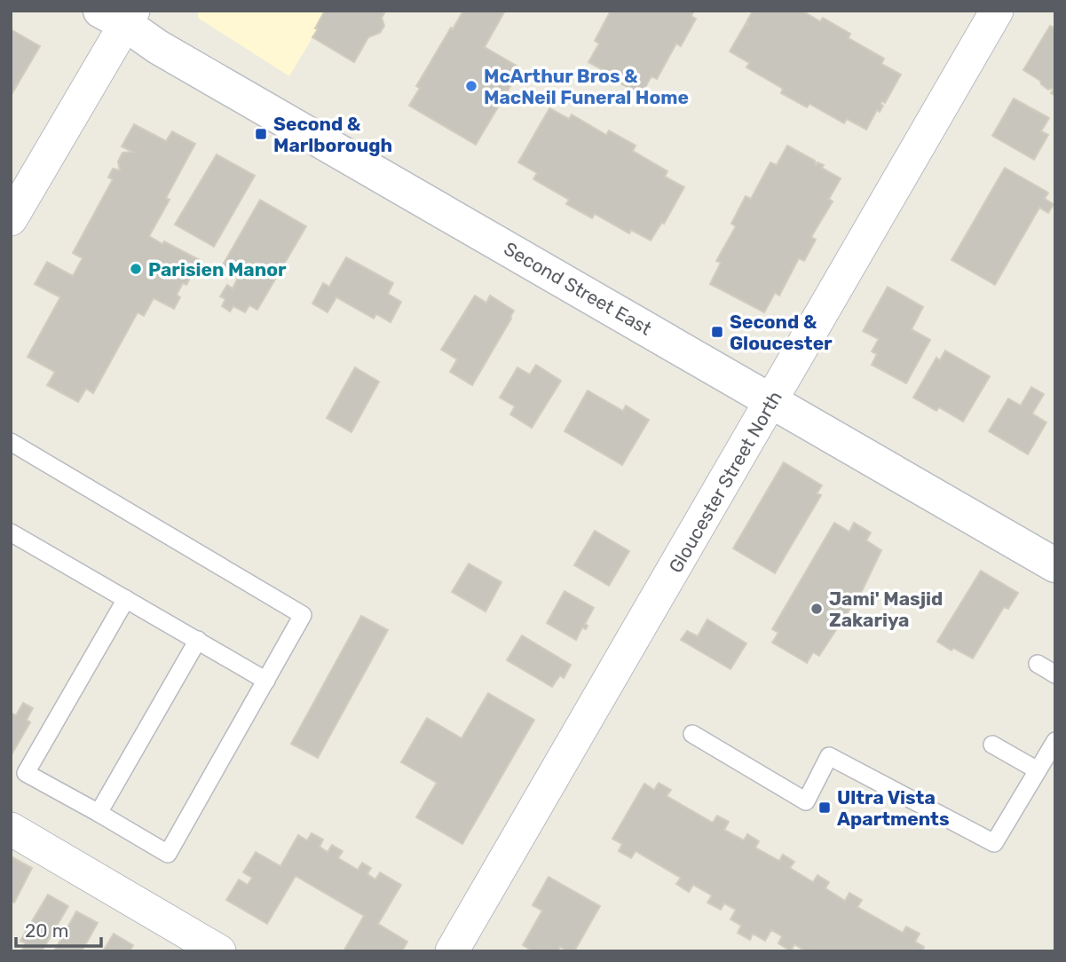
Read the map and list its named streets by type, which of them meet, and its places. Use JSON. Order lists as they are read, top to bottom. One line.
{"streets":{"main road":["Second Street East"],"street":["Gloucester Street North"]},"crossings":[["Second Street East","Gloucester Street North"]],"places":{"other":["McArthur Bros & MacNeil Funeral Home","Parisien Manor","Jami' Masjid Zakariya"],"transit":["Second & Marlborough","Second & Gloucester","Ultra Vista Apartments"]},"scale_bar":"20 m"}
